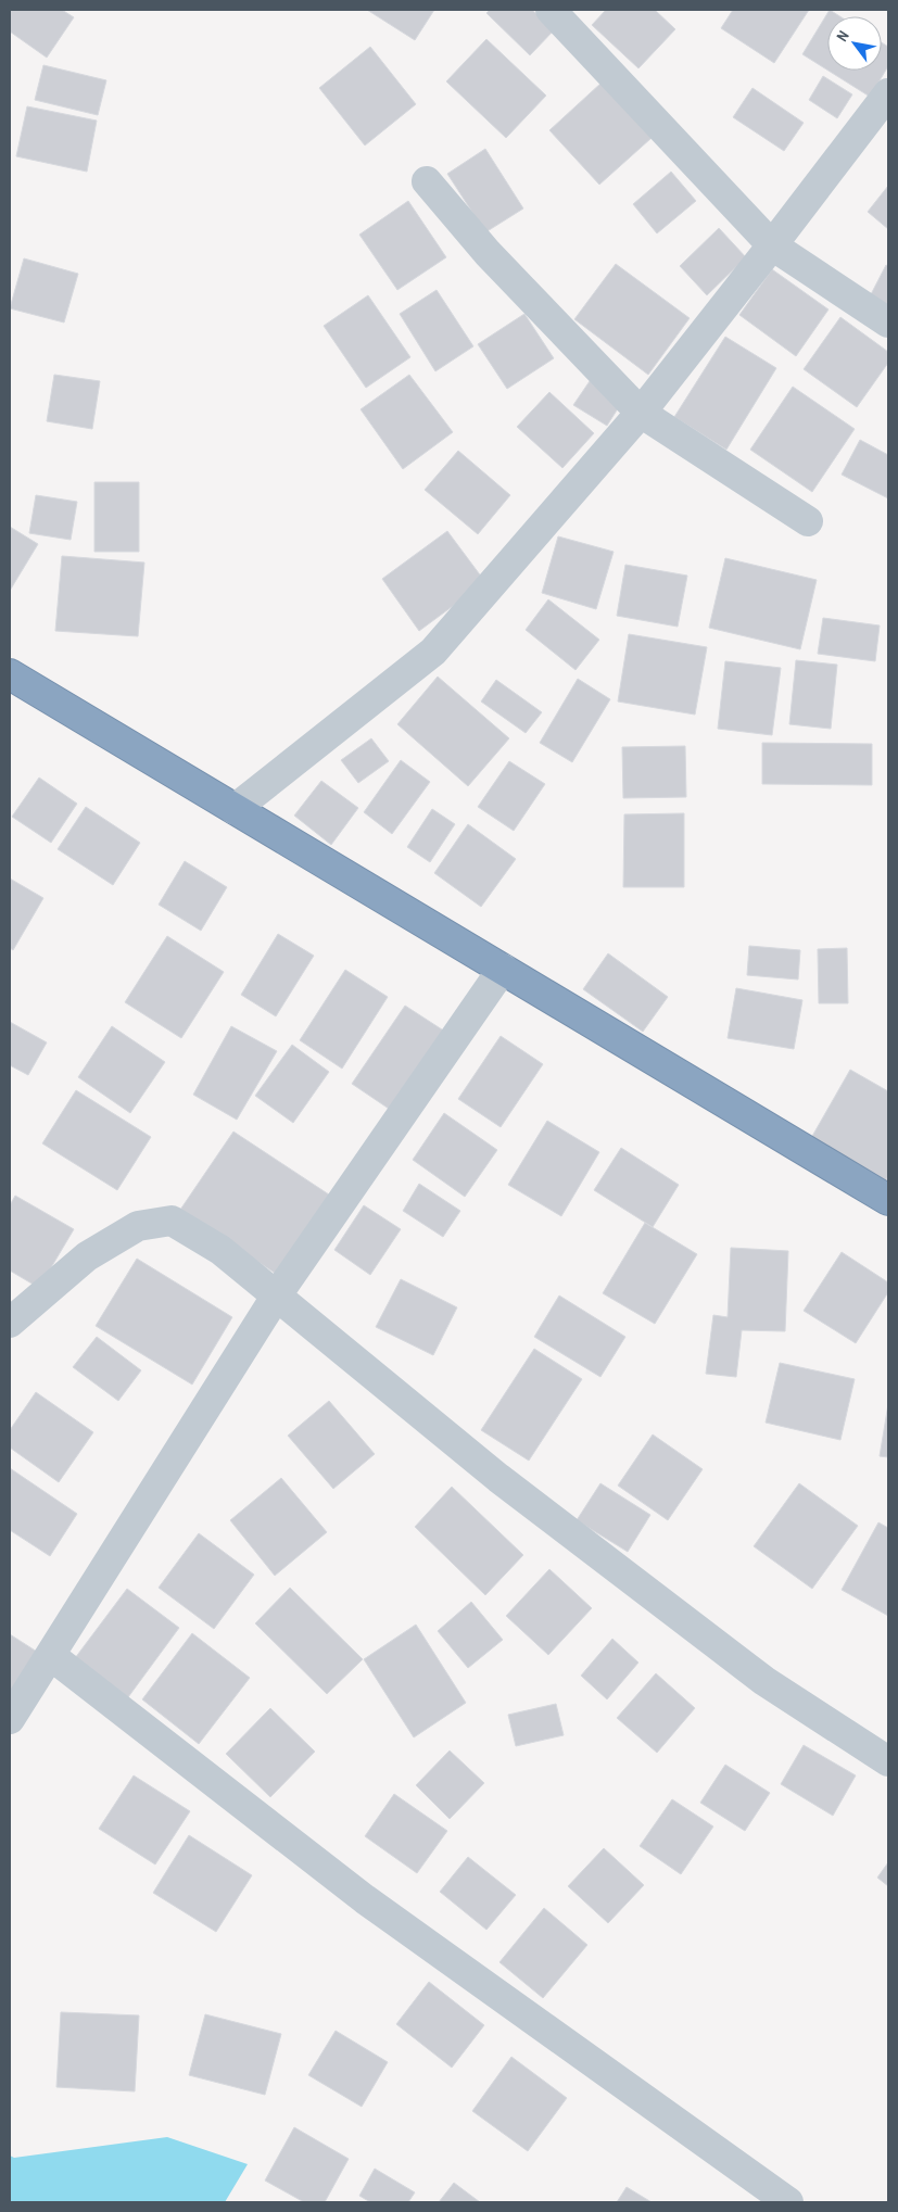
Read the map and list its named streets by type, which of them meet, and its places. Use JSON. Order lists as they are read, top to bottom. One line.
{"north":"top left"}
